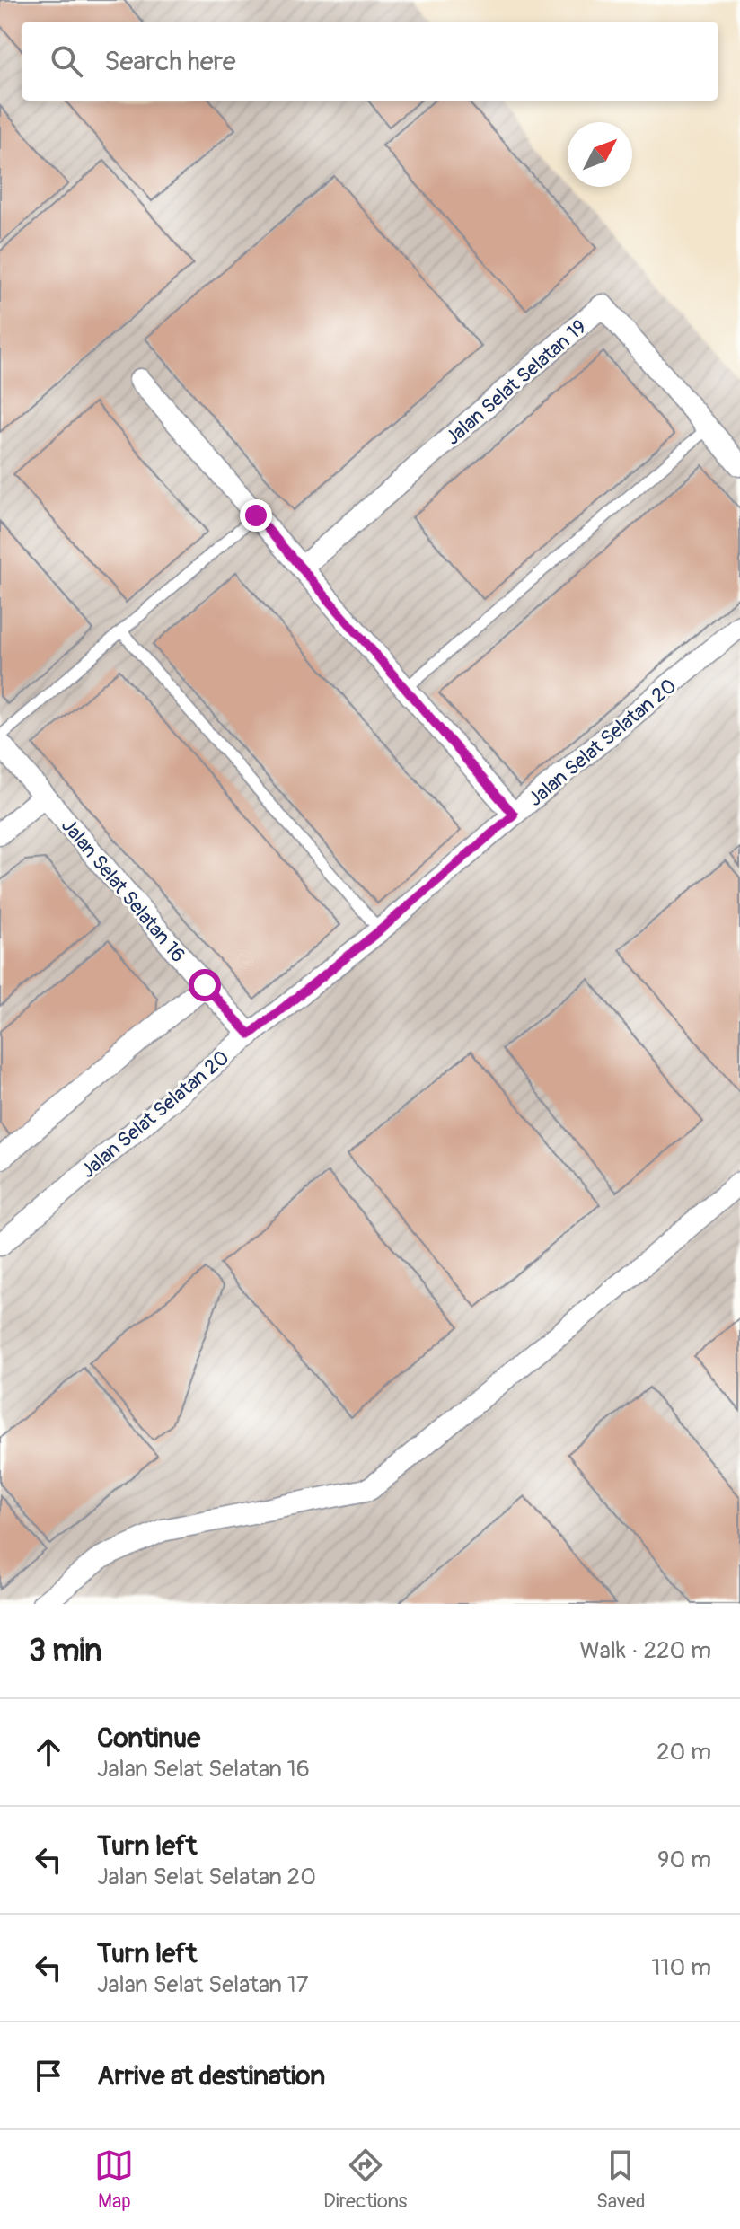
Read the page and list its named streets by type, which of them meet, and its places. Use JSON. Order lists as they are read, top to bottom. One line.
{"streets":{"street":["Jalan Selat Selatan 19","Jalan Selat Selatan 20","Jalan Selat Selatan 16"]},"crossings":[["Jalan Selat Selatan 20","Jalan Selat Selatan 16"]],"north":"top right","page":{"search":"Search here","heading":["3 min","Walk · 220 m"],"list":[["Continue","Jalan Selat Selatan 16","20 m"],["Turn left","Jalan Selat Selatan 20","90 m"],["Turn left","Jalan Selat Selatan 17","110 m"],"Arrive at destination"],"nav":["Map","Directions","Saved"]}}
